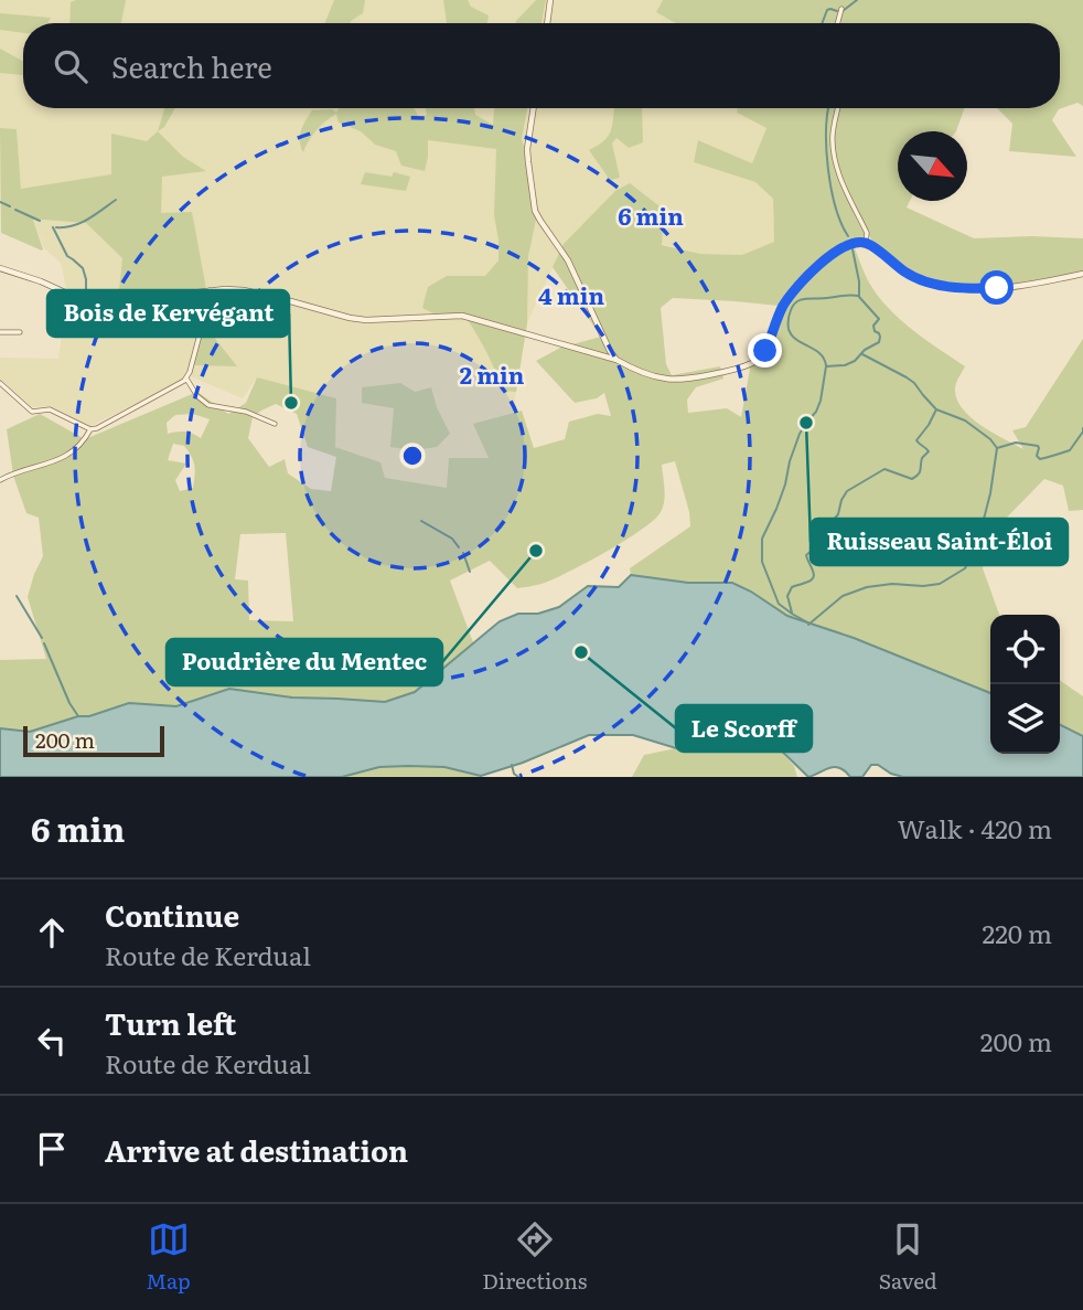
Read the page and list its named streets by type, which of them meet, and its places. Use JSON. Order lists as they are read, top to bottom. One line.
{"places":["Bois de Kervégant","Ruisseau Saint-Éloi","Poudrière du Mentec","Le Scorff"],"scale_bar":"200 m","north":"bottom right","page":{"search":"Search here","scale":"200 m","heading":["6 min","Walk · 420 m"],"list":[["Continue","Route de Kerdual","220 m"],["Turn left","Route de Kerdual","200 m"],"Arrive at destination"],"nav":["Map","Directions","Saved"]},"rings":["6 min","4 min","2 min"]}
